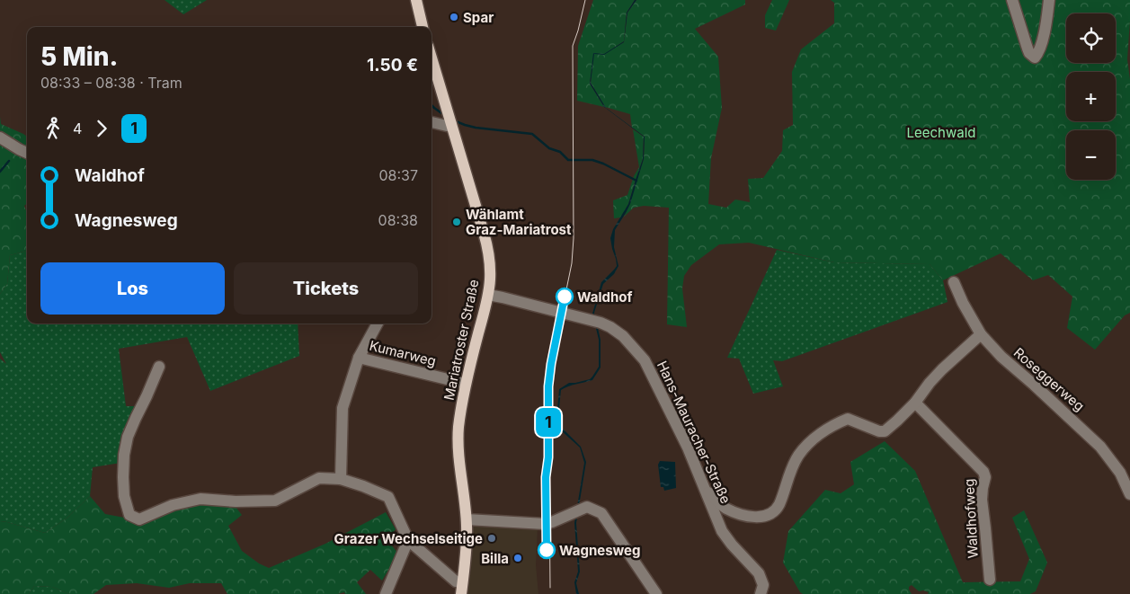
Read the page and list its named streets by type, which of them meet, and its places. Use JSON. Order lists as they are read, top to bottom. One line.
{"streets":{"main road":["Mariatroster Straße"],"street":["Kumarweg","Roseggerweg","Hans-Mauracher-Straße","Waldhofweg"]},"crossings":[["Mariatroster Straße","Kumarweg"],["Mariatroster Straße","Hans-Mauracher-Straße"]],"parks":["Leechwald"],"places":["Spar","Wählamt Graz-Mariatrost","Waldhof","Grazer Wechselseitige","Wagnesweg","Billa"],"lines":["tram line 1"],"page":{"on_map":"1","map_buttons":["+","−"],"heading":["5 Min.","08:33 – 08:38 · Tram","1.50 €"],"legs":["4","1"],"list":[{"name":"Waldhof","value":"08:37"},{"name":"Wagnesweg","value":"08:38"}],"buttons":["Los","Tickets"]}}
